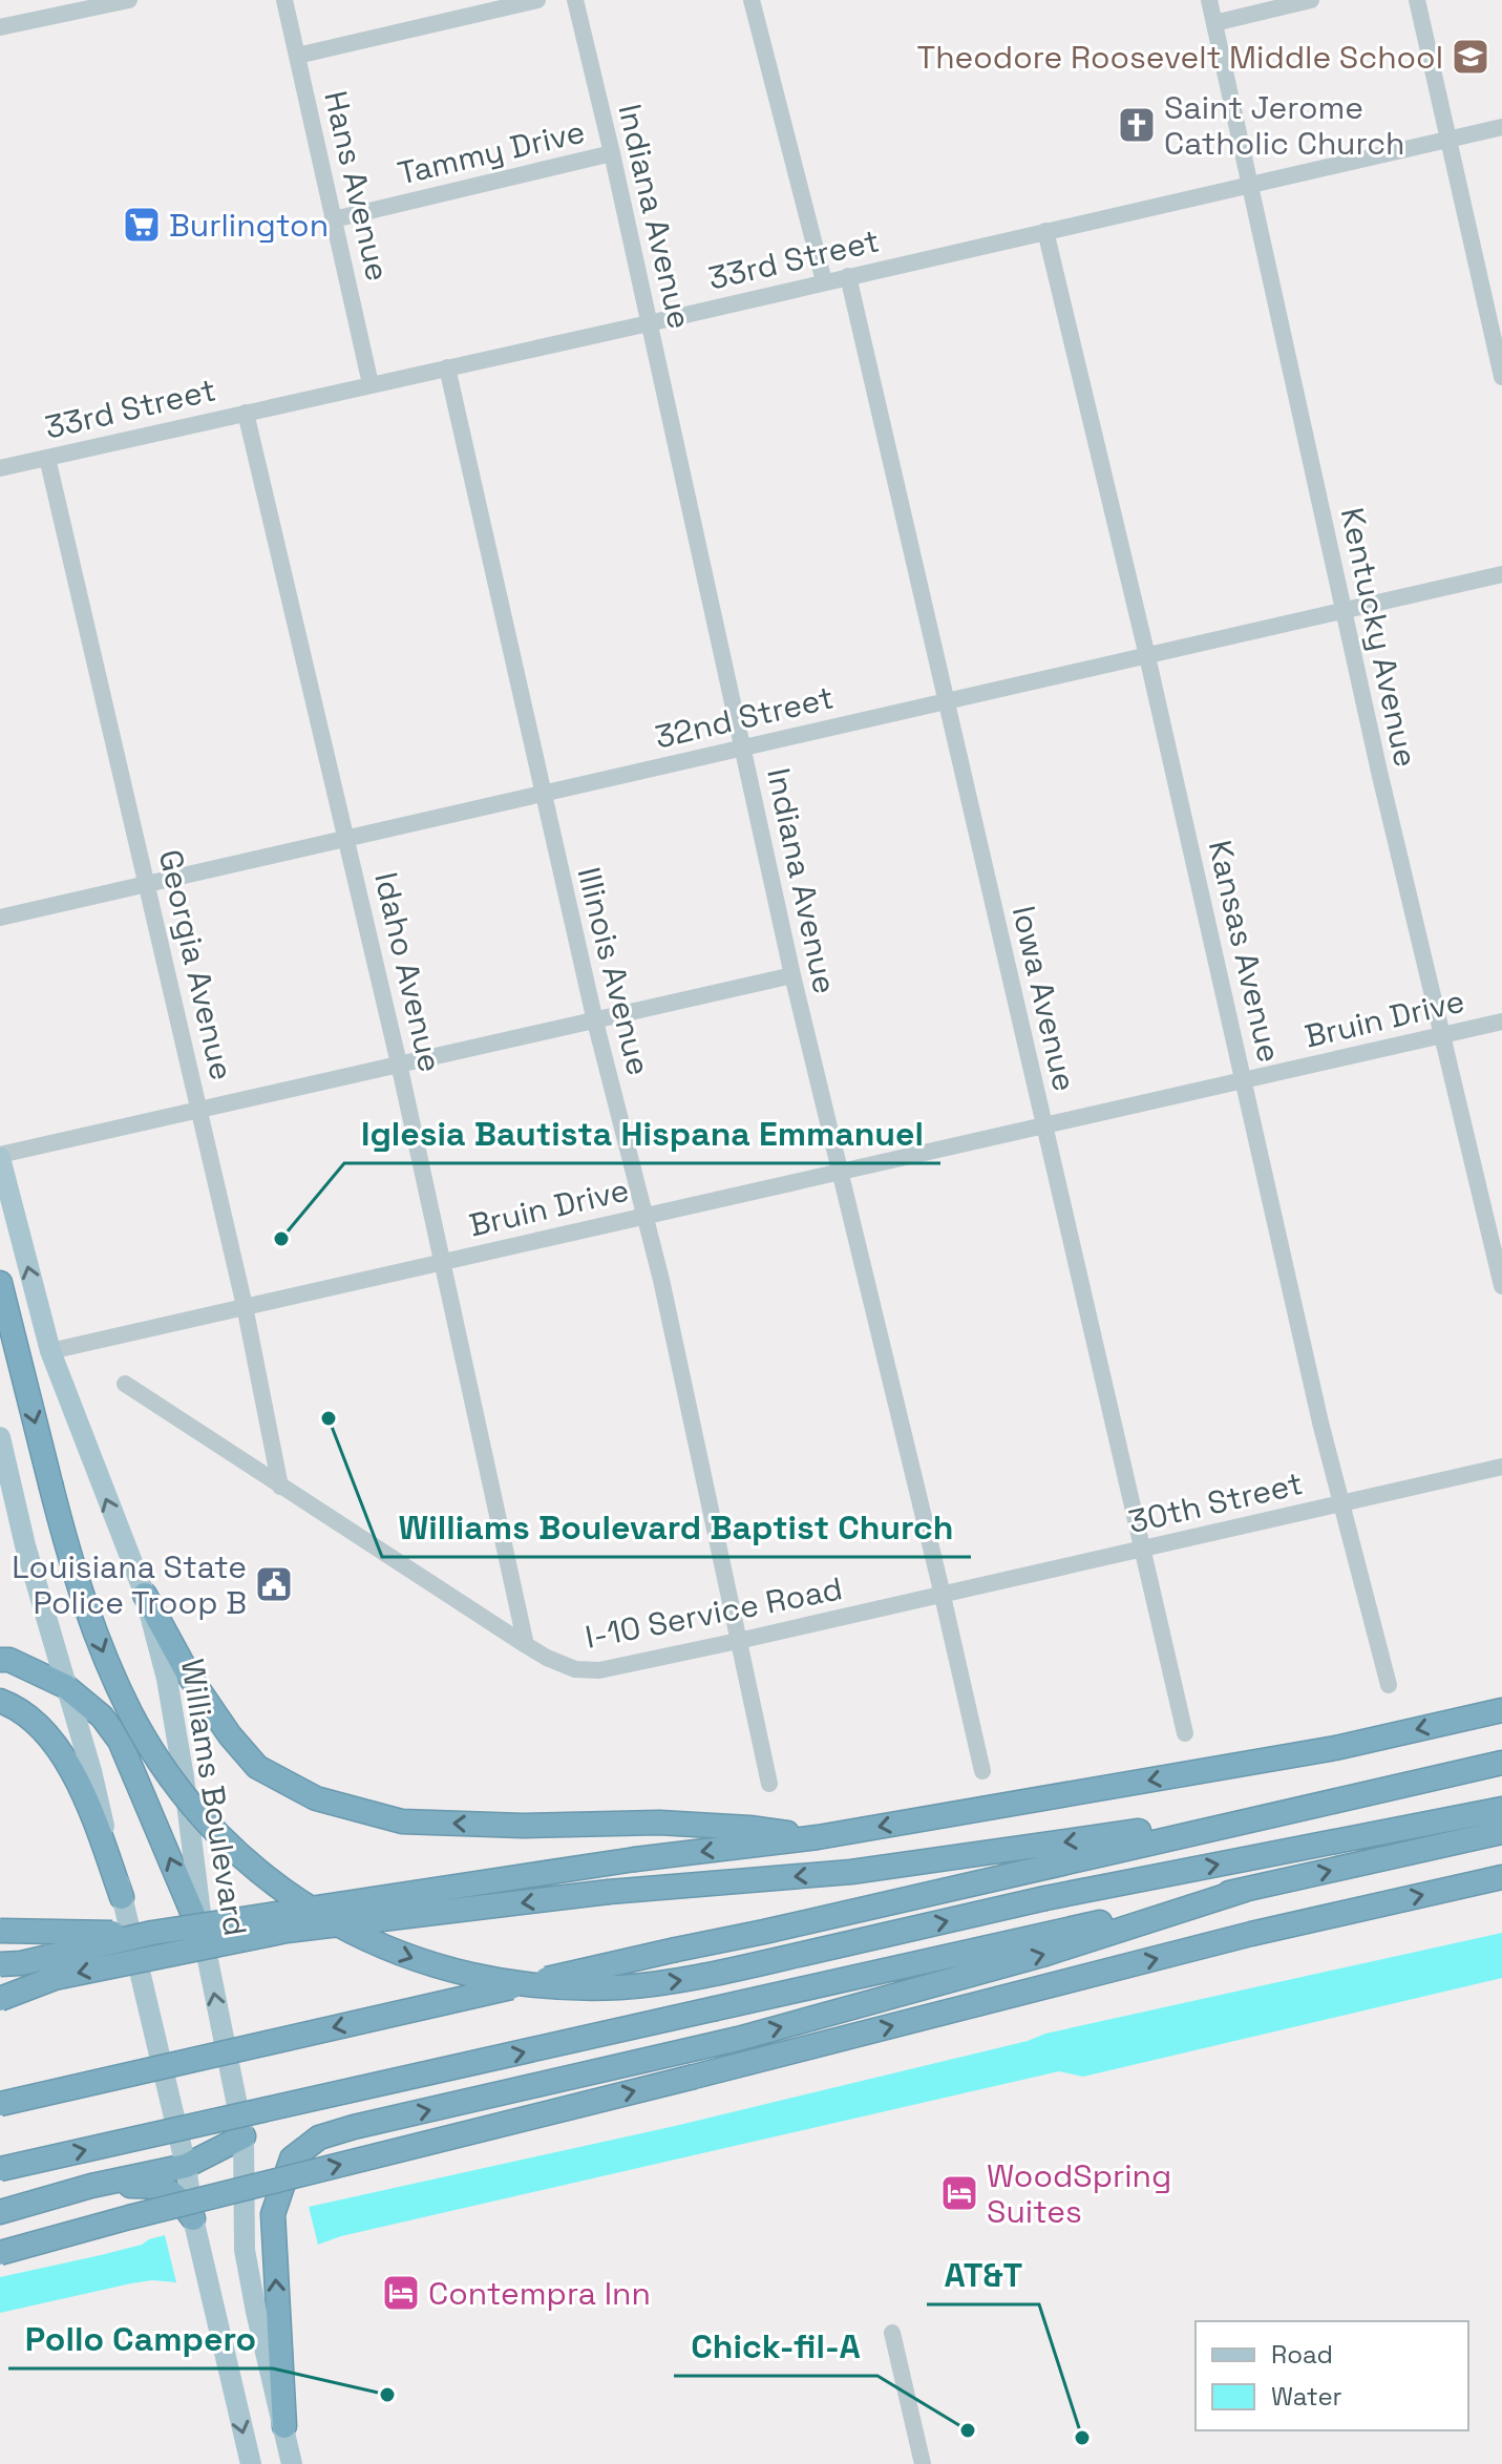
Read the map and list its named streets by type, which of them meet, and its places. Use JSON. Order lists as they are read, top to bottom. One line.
{"streets":{"main road":["Williams Boulevard"],"street":["Tammy Drive","Hans Avenue","Indiana Avenue","33rd Street","Kentucky Avenue","32nd Street","Kansas Avenue","Georgia Avenue","Illinois Avenue","Idaho Avenue","Iowa Avenue","Bruin Drive","30th Street","I-10 Service Road"]},"crossings":[["Tammy Drive","Hans Avenue"],["Tammy Drive","Indiana Avenue"],["Hans Avenue","33rd Street"],["Indiana Avenue","33rd Street"],["Indiana Avenue","32nd Street"],["Indiana Avenue","Bruin Drive"],["Indiana Avenue","30th Street"],["Indiana Avenue","I-10 Service Road"],["33rd Street","Kentucky Avenue"],["33rd Street","Kansas Avenue"],["33rd Street","Georgia Avenue"],["33rd Street","Illinois Avenue"],["33rd Street","Idaho Avenue"],["33rd Street","Iowa Avenue"],["Kentucky Avenue","32nd Street"],["Kentucky Avenue","Bruin Drive"],["32nd Street","Kansas Avenue"],["32nd Street","Georgia Avenue"],["32nd Street","Illinois Avenue"],["32nd Street","Idaho Avenue"],["32nd Street","Iowa Avenue"],["Kansas Avenue","Bruin Drive"],["Kansas Avenue","30th Street"],["Georgia Avenue","Bruin Drive"],["Georgia Avenue","I-10 Service Road"],["Illinois Avenue","Bruin Drive"],["Illinois Avenue","I-10 Service Road"],["Idaho Avenue","Bruin Drive"],["Idaho Avenue","I-10 Service Road"],["Iowa Avenue","Bruin Drive"],["Iowa Avenue","30th Street"],["Bruin Drive","Williams Boulevard"],["30th Street","I-10 Service Road"]],"places":{"school or university":["Theodore Roosevelt Middle School"],"church":["Saint Jerome Catholic Church"],"supermarket":["Burlington"],"other":["Iglesia Bautista Hispana Emmanuel","Williams Boulevard Baptist Church","Pollo Campero","Chick-fil-A","AT&T"],"public building":["Louisiana State Police Troop B"],"hotel":["WoodSpring Suites","Contempra Inn"]},"legend":["Road","Water"]}
